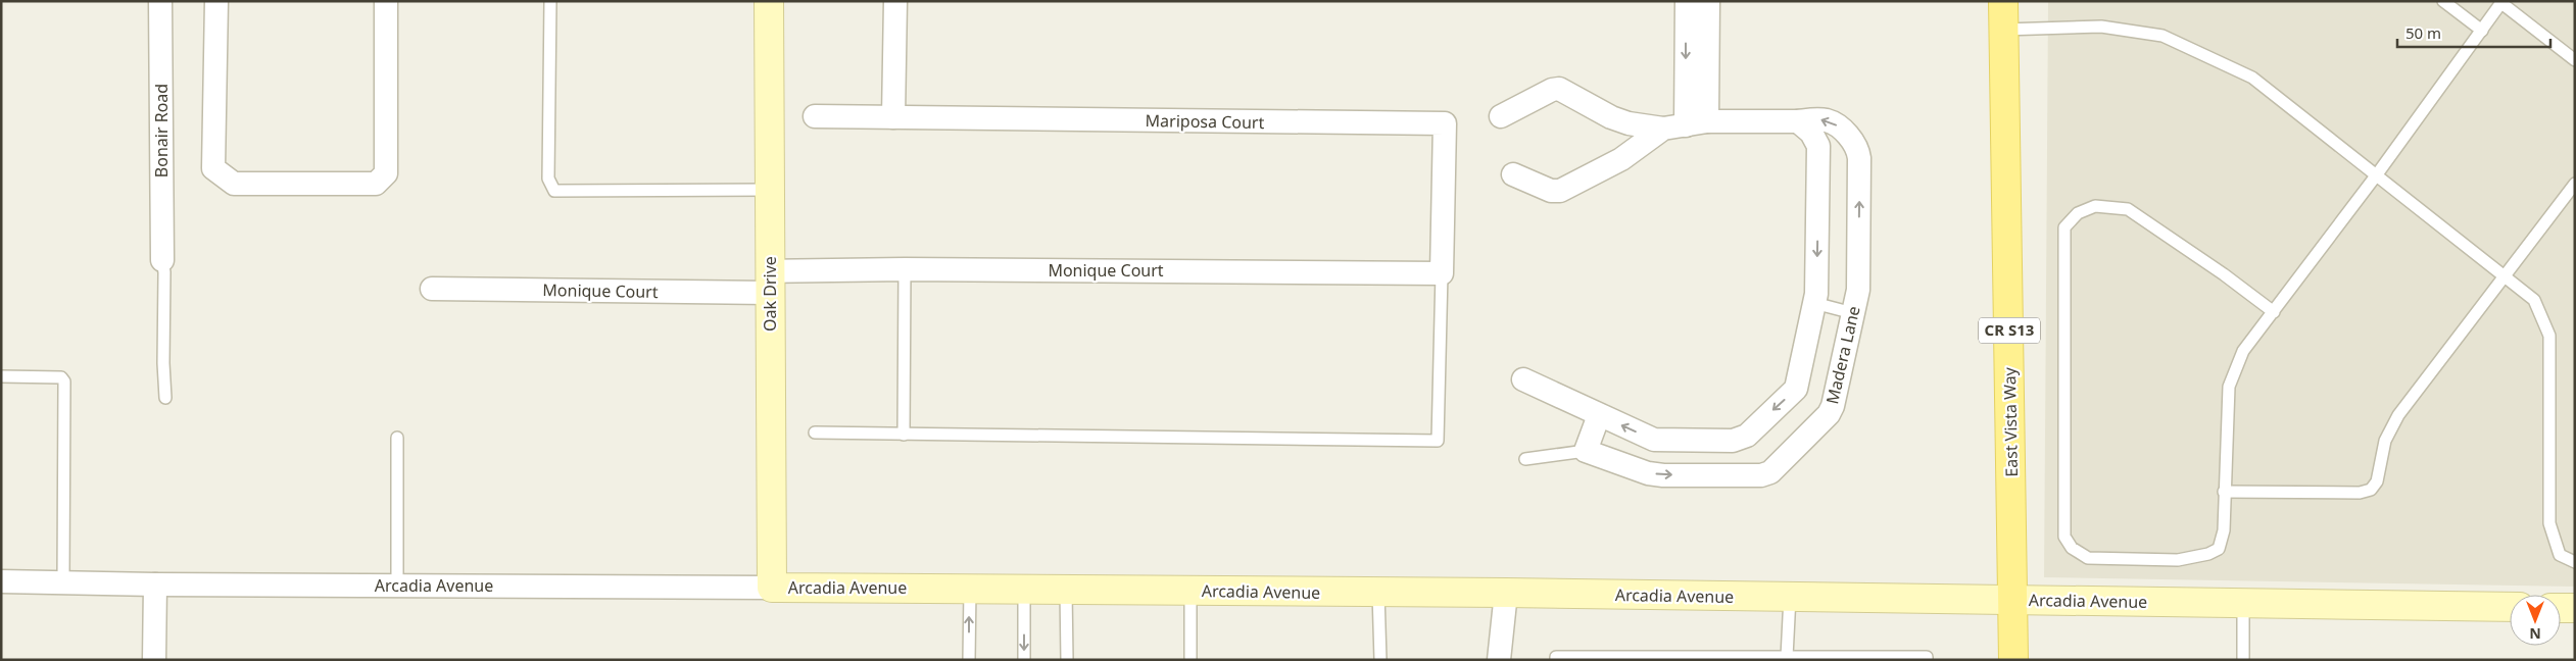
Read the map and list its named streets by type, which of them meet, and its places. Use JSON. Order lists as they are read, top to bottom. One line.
{"streets":{"main road":["CR S13","East Vista Way"],"street":["Mariposa Court","Bonair Road","Monique Court","Oak Drive","Madera Lane","Arcadia Avenue"]},"crossings":[["Mariposa Court","Monique Court"],["Monique Court","Oak Drive"],["Oak Drive","Arcadia Avenue"],["East Vista Way","Arcadia Avenue"]],"scale_bar":"50 m","north":"bottom"}
